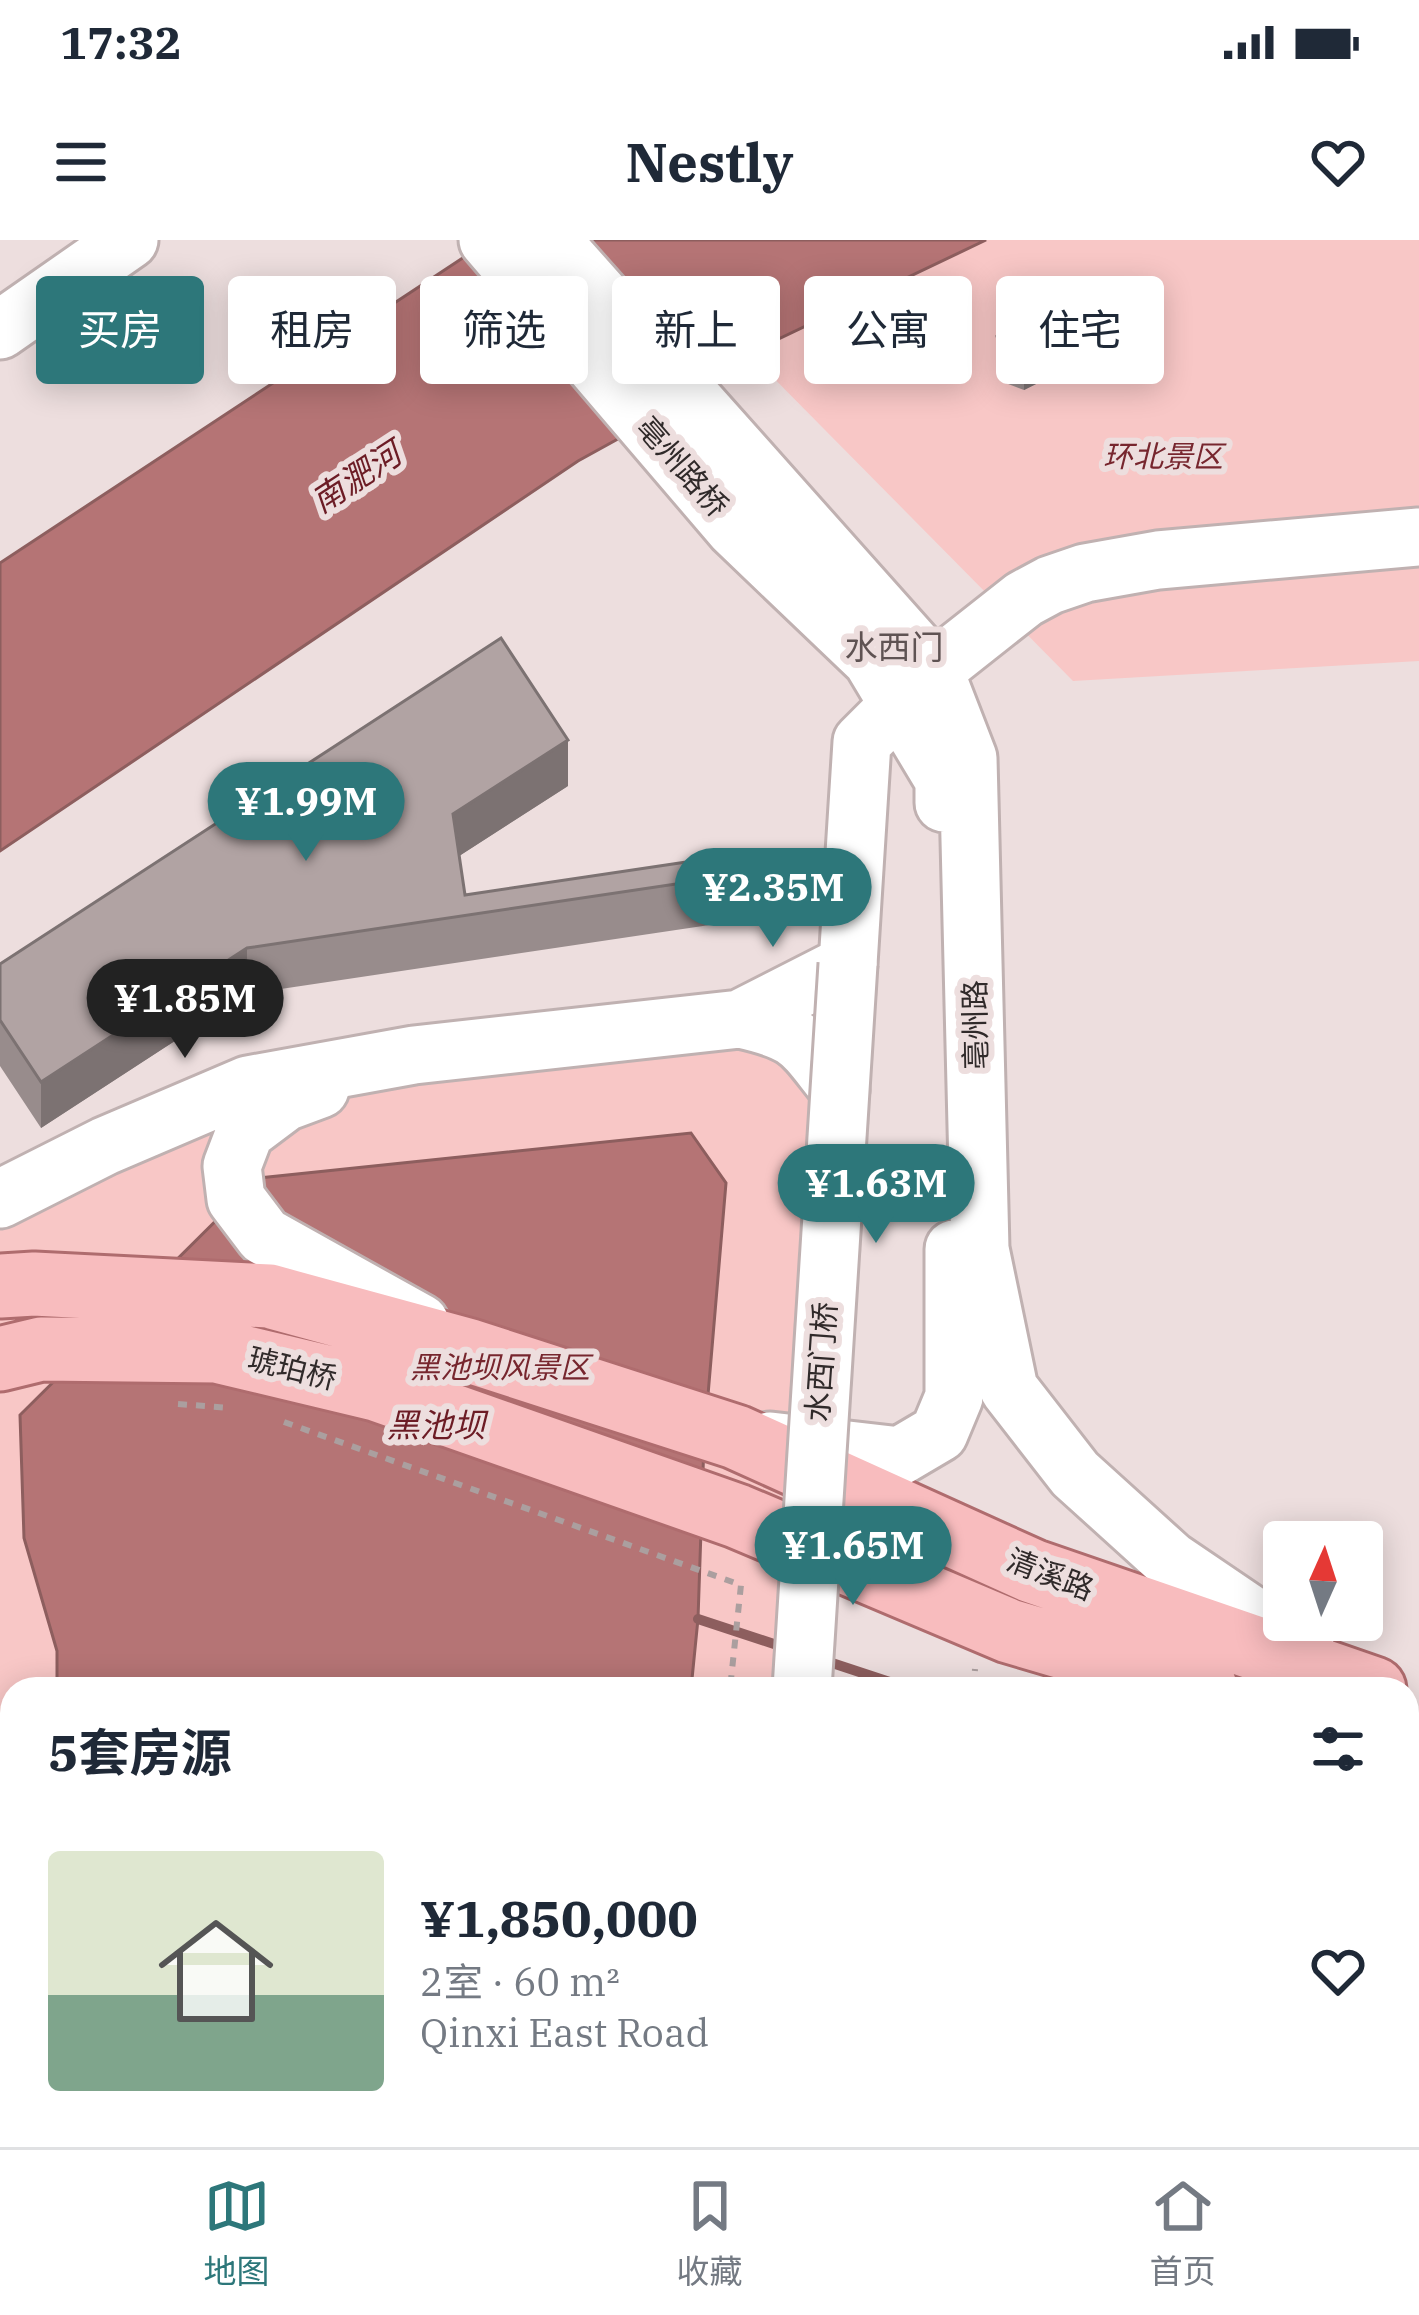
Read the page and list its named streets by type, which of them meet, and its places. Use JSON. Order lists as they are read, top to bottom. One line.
{"streets":{"main road":["琥珀桥","清溪路"],"street":["亳州路桥","亳州路","水西门桥"]},"crossings":[["亳州路桥","亳州路"],["亳州路","水西门桥"],["琥珀桥","清溪路"]],"districts":["水西门"],"water":["南淝河","黑池坝"],"parks":["环北景区","黑池坝风景区"],"north":"top","page":{"status":"17:32","header":"Nestly","chip":["买房","租房","筛选","新上","公寓","住宅"],"price":["¥1.99M","¥2.35M","¥1.85M","¥1.63M","¥1.65M"],"heading":"5套房源","list":[{"name":"¥1,850,000","note":"2室 · 60 m² · Qinxi East Road"}],"tabs":["地图","收藏","首页"]}}
